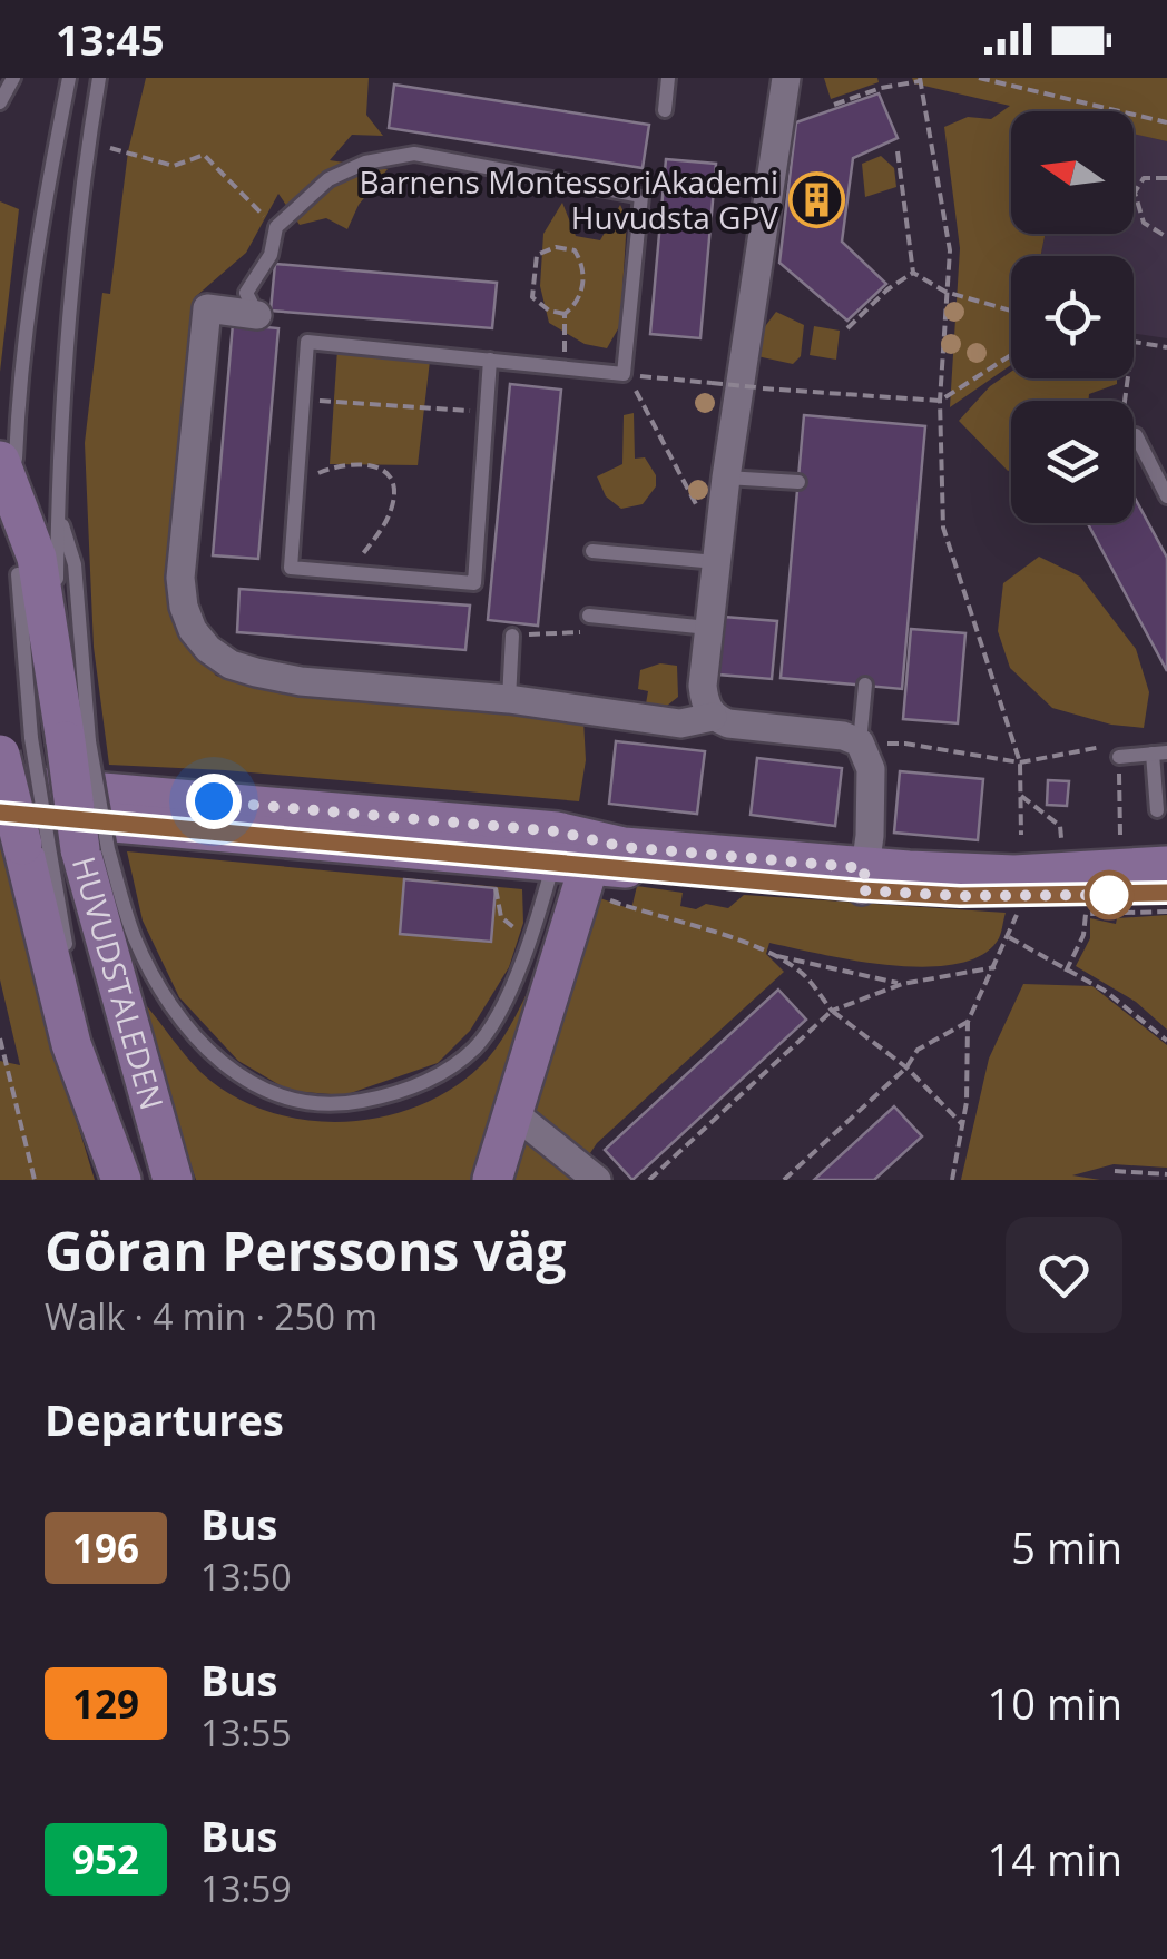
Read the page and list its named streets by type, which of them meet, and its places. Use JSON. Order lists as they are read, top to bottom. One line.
{"streets":{"street":["HUVUDSTALEDEN"]},"places":{"building":["Barnens MontessoriAkademi Huvudsta GPV"]},"lines":["bus line 196"],"north":"left","page":{"status":"13:45","heading":[["Göran Perssons väg","Walk · 4 min · 250 m"],"Departures"],"list":[{"mark":"196","name":"Bus","note":"13:50","value":"5 min"},{"mark":"129","name":"Bus","note":"13:55","value":"10 min"},{"mark":"952","name":"Bus","note":"13:59","value":"14 min"}]}}
